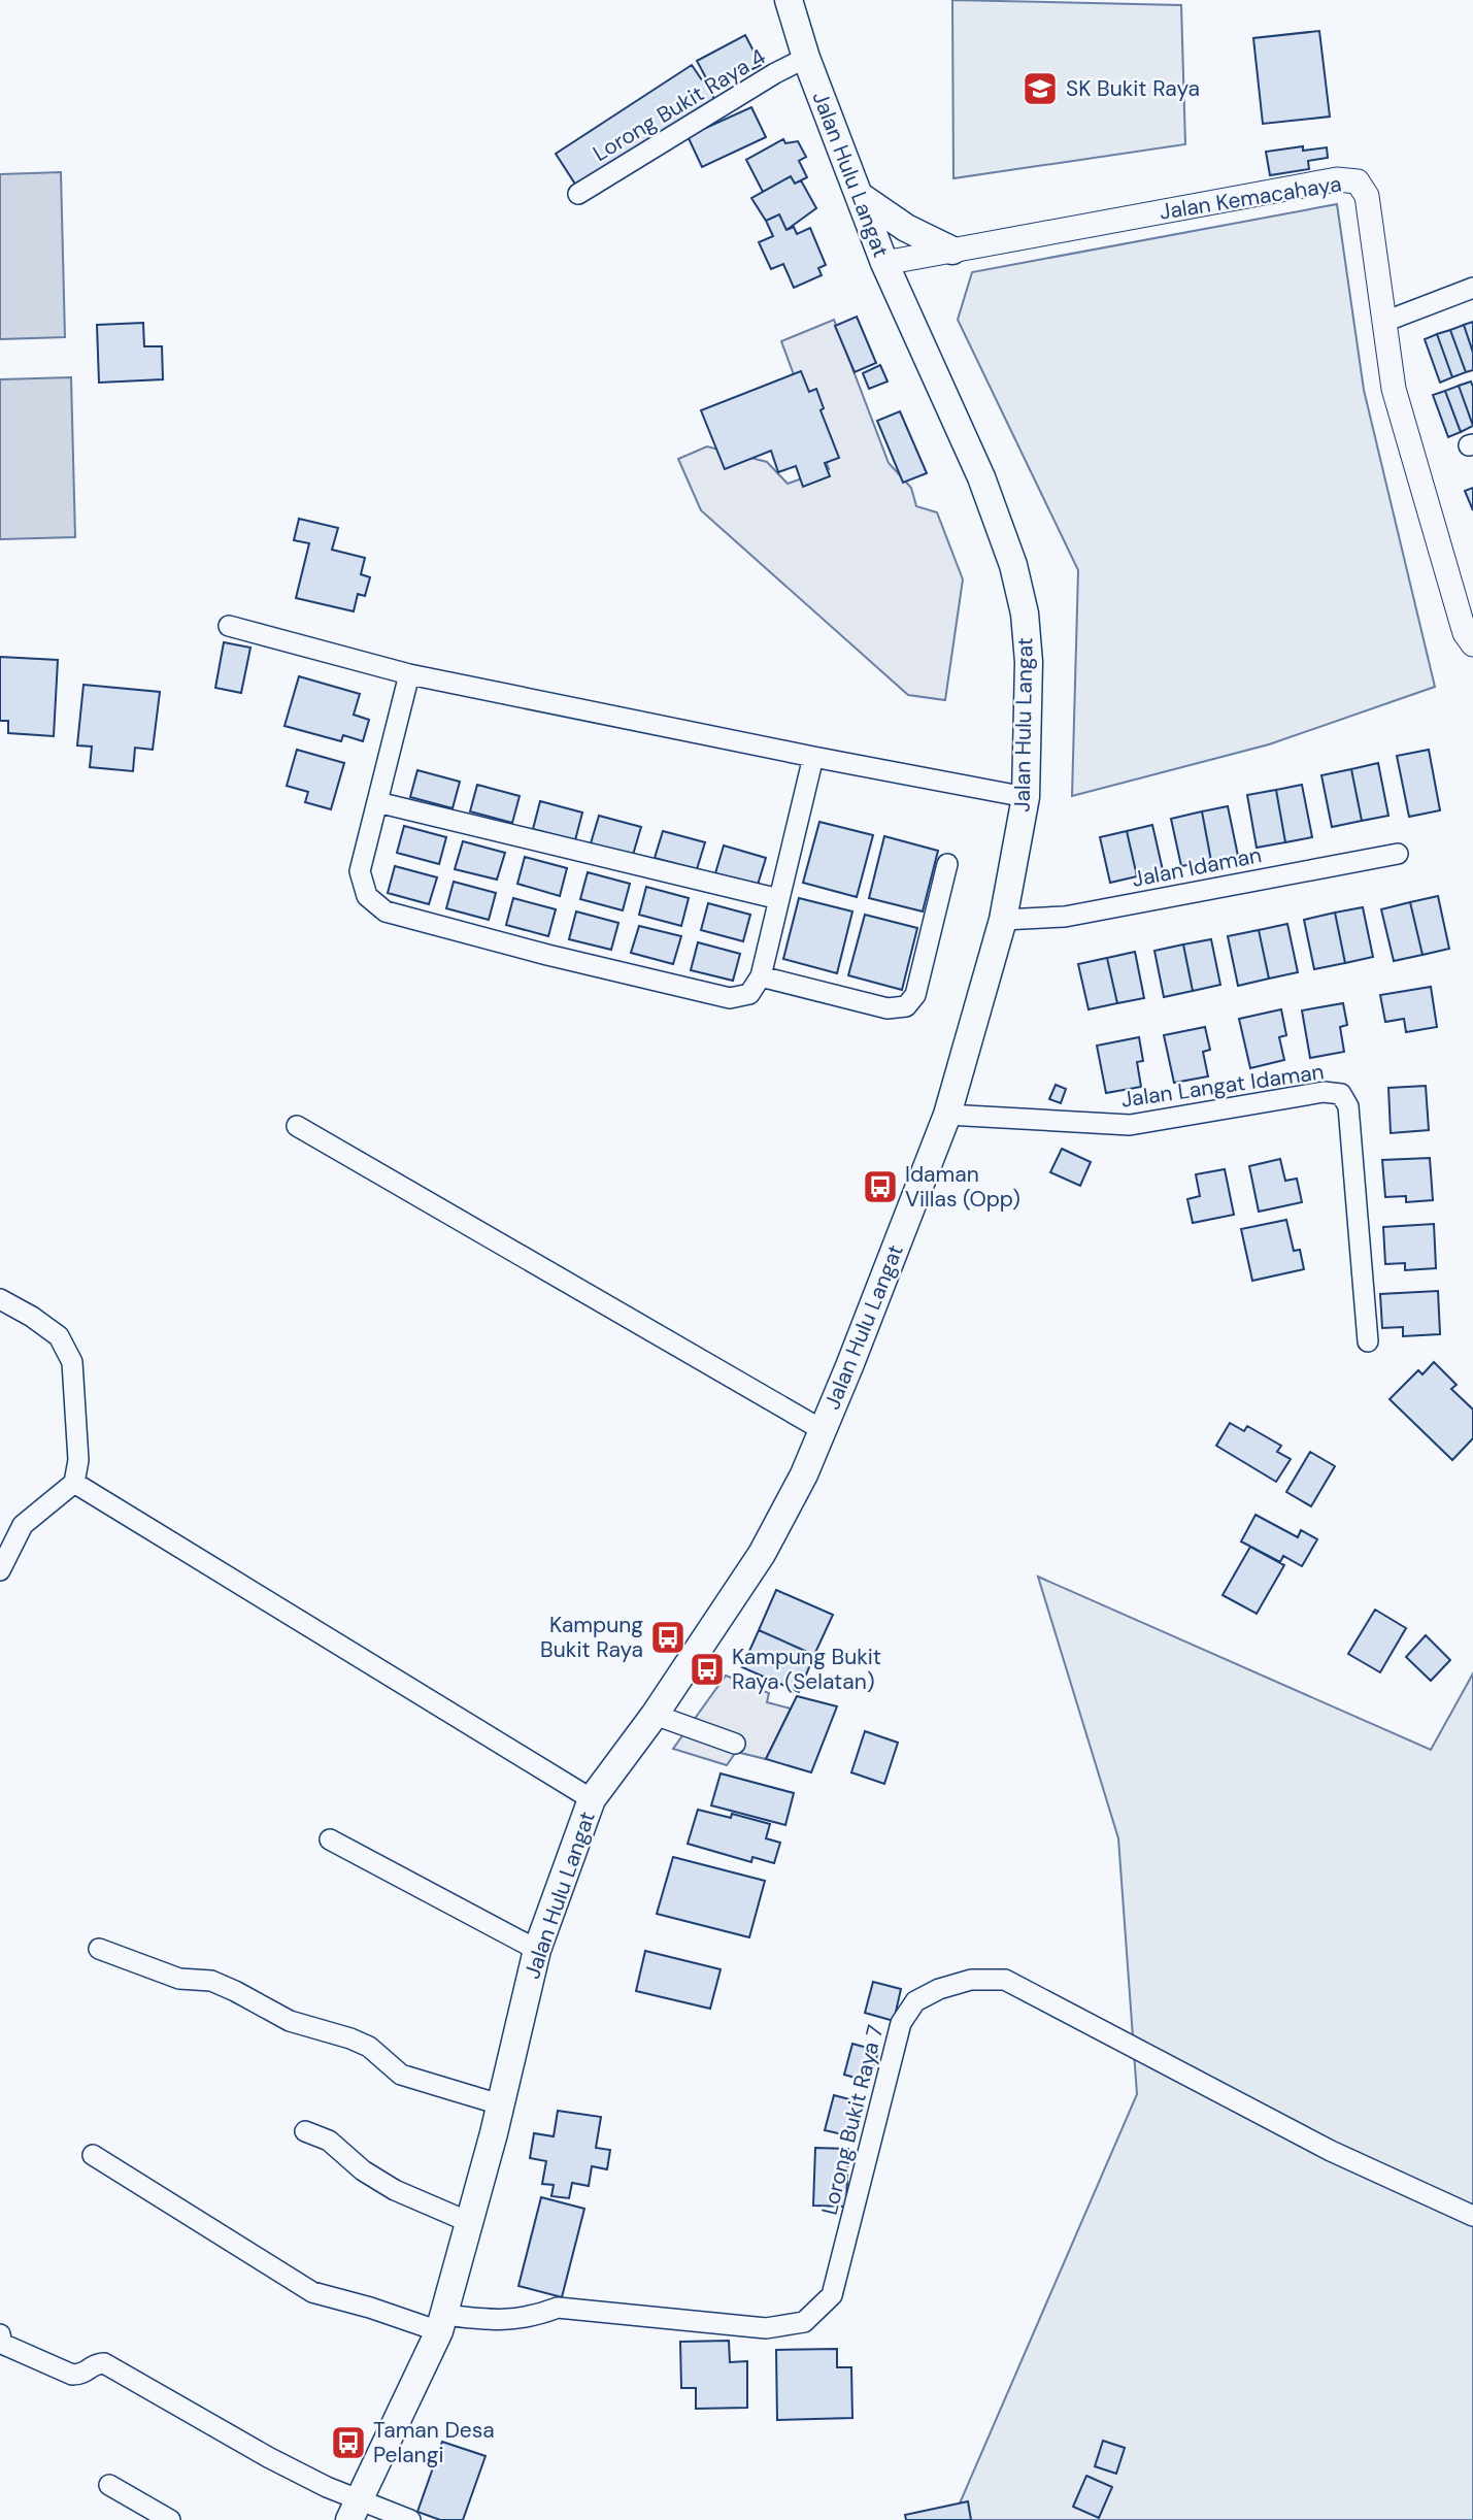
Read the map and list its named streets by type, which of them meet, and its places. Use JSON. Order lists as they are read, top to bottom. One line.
{"streets":{"main road":["Jalan Hulu Langat"],"street":["Lorong Bukit Raya 4","Jalan Kemacahaya","Jalan Idaman","Jalan Langat Idaman","Lorong Bukit Raya 7"]},"crossings":[["Lorong Bukit Raya 4","Jalan Hulu Langat"],["Jalan Hulu Langat","Jalan Kemacahaya"],["Jalan Hulu Langat","Jalan Idaman"],["Jalan Hulu Langat","Jalan Langat Idaman"],["Jalan Hulu Langat","Lorong Bukit Raya 7"]],"places":{"school or university":["SK Bukit Raya"],"bus stop":["Idaman Villas (Opp)","Kampung Bukit Raya","Kampung Bukit Raya (Selatan)","Taman Desa Pelangi"]}}
